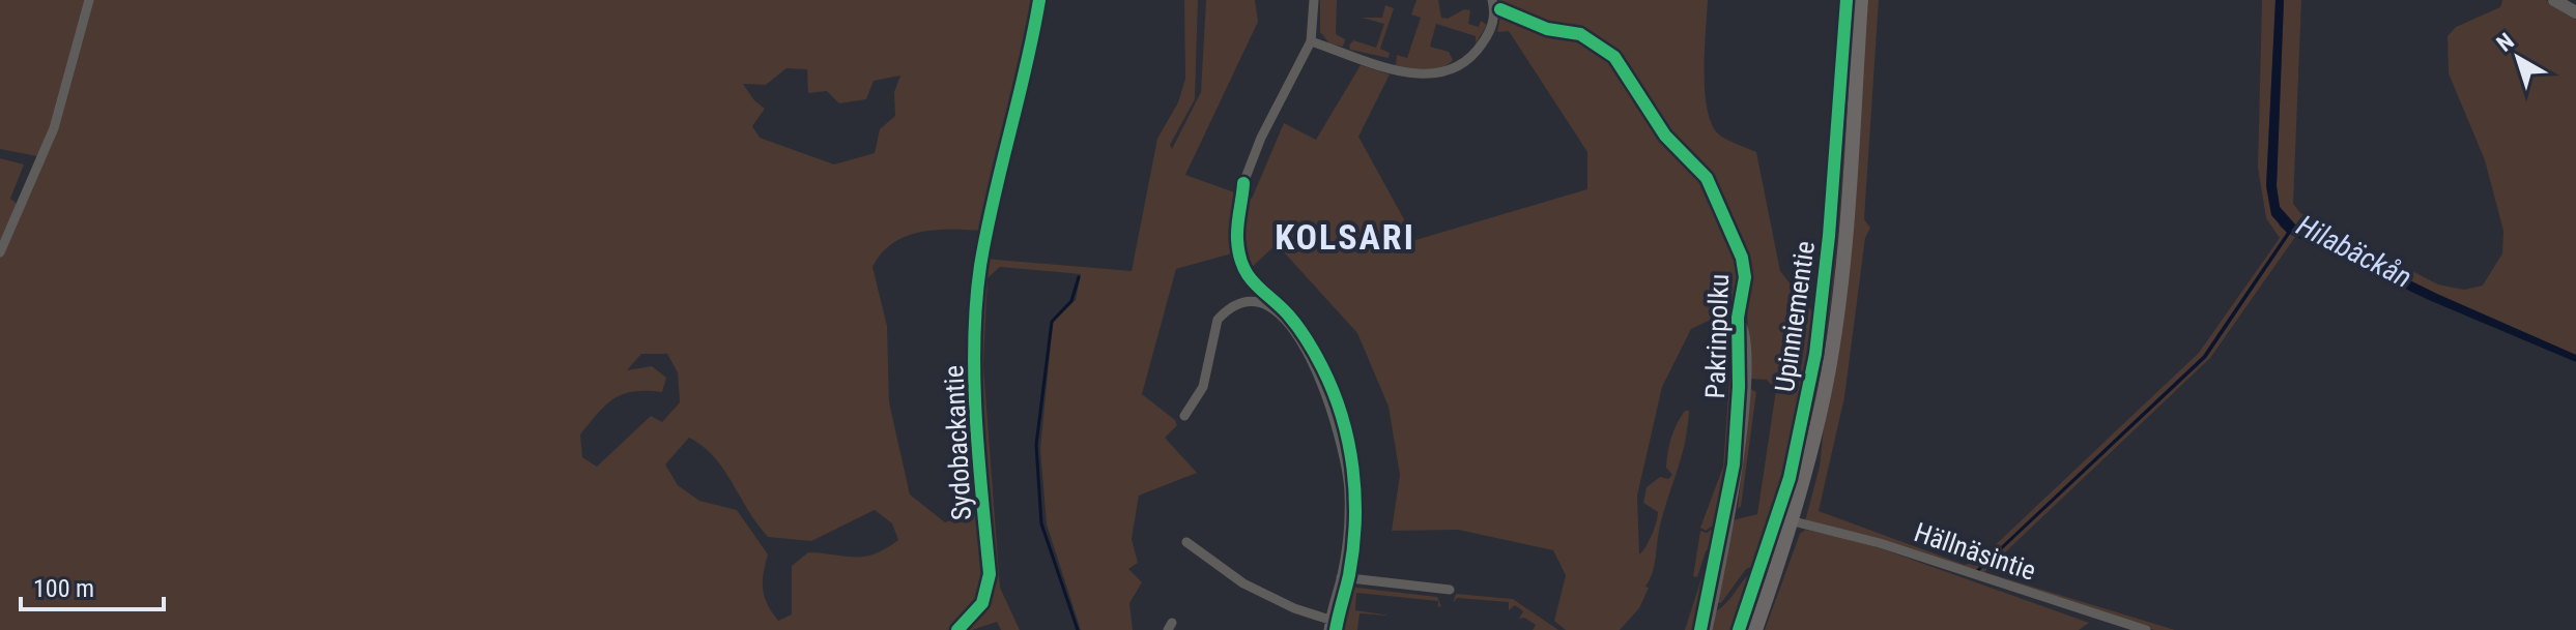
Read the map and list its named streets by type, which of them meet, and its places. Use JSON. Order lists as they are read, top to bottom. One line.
{"streets":{"main road":["Upinniementie"],"street":["Sydobackantie","Hällnäsintie"],"cycle path":["Pakrinpolku"]},"crossings":[["Upinniementie","Hällnäsintie"]],"districts":["KOLSARI"],"water":["Hilabäckån"],"scale_bar":"100 m","north":"top left"}
